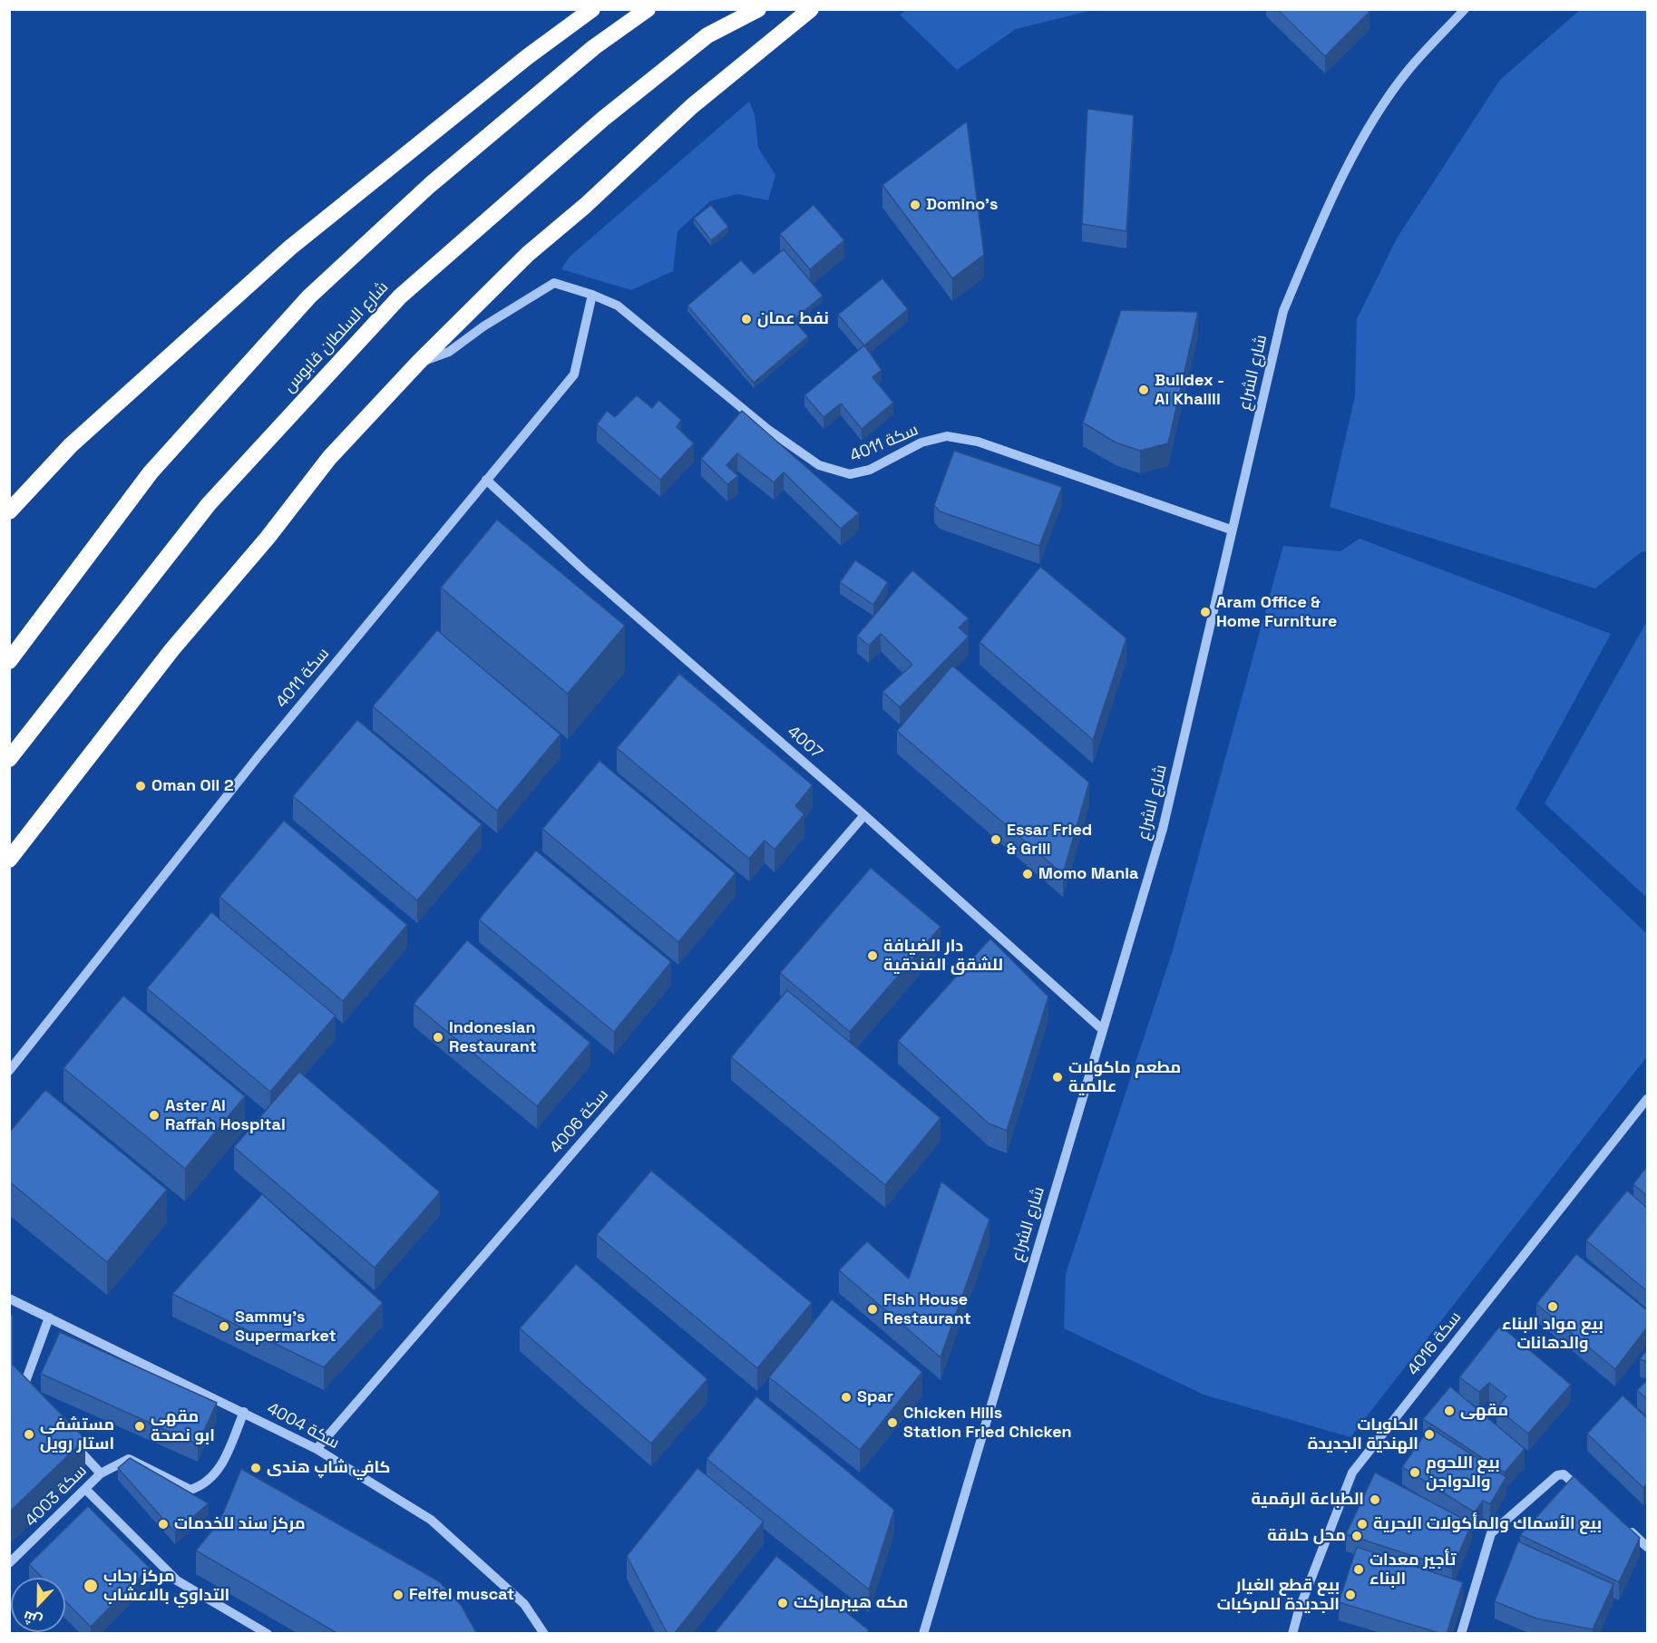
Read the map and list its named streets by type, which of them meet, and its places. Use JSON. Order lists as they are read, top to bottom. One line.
{"streets":{"highway":["شارع السلطان قابوس"],"street":["شارع الشراع","سكة 4011","4007","سكة 4006","سكة 4016","سكة 4004","سكة 4003"]},"crossings":[["شارع الشراع","سكة 4011"],["شارع الشراع","4007"],["سكة 4011","4007"],["4007","سكة 4006"],["سكة 4006","سكة 4004"],["سكة 4004","سكة 4003"]],"places":["Domino's","نفط عمان","Buildex - Al Khalili","Aram Office & Home Furniture","Oman Oil 2","Essar Fried & Grill","Momo Mania","دار الضيافة للشقق الفندقية","Indonesian Restaurant","مطعم ماكولات عالمية","Aster Al Raffah Hospital","بيع مواد البناء والدهانات","Fish House Restaurant","Sammy's Supermarket","Spar","مقهى","Chicken Hills Station Fried Chicken","مقهى ابو نصحة","مستشفى استار رويل","الحلويات الهندية الجديدة","كافي شاپ هندی","بيع اللحوم والدواجن","الطباعة الرقمية","مركز سند للخدمات","بيع الأسماك والمأكولات البحرية","محل حلاقة","تأجير معدات البناء","مركز رحاب التداوي بالاعشاب","Felfel muscat","بيع قطع الغيار الجديدة للمركبات","مكه هيبرماركت"],"north":"bottom"}
